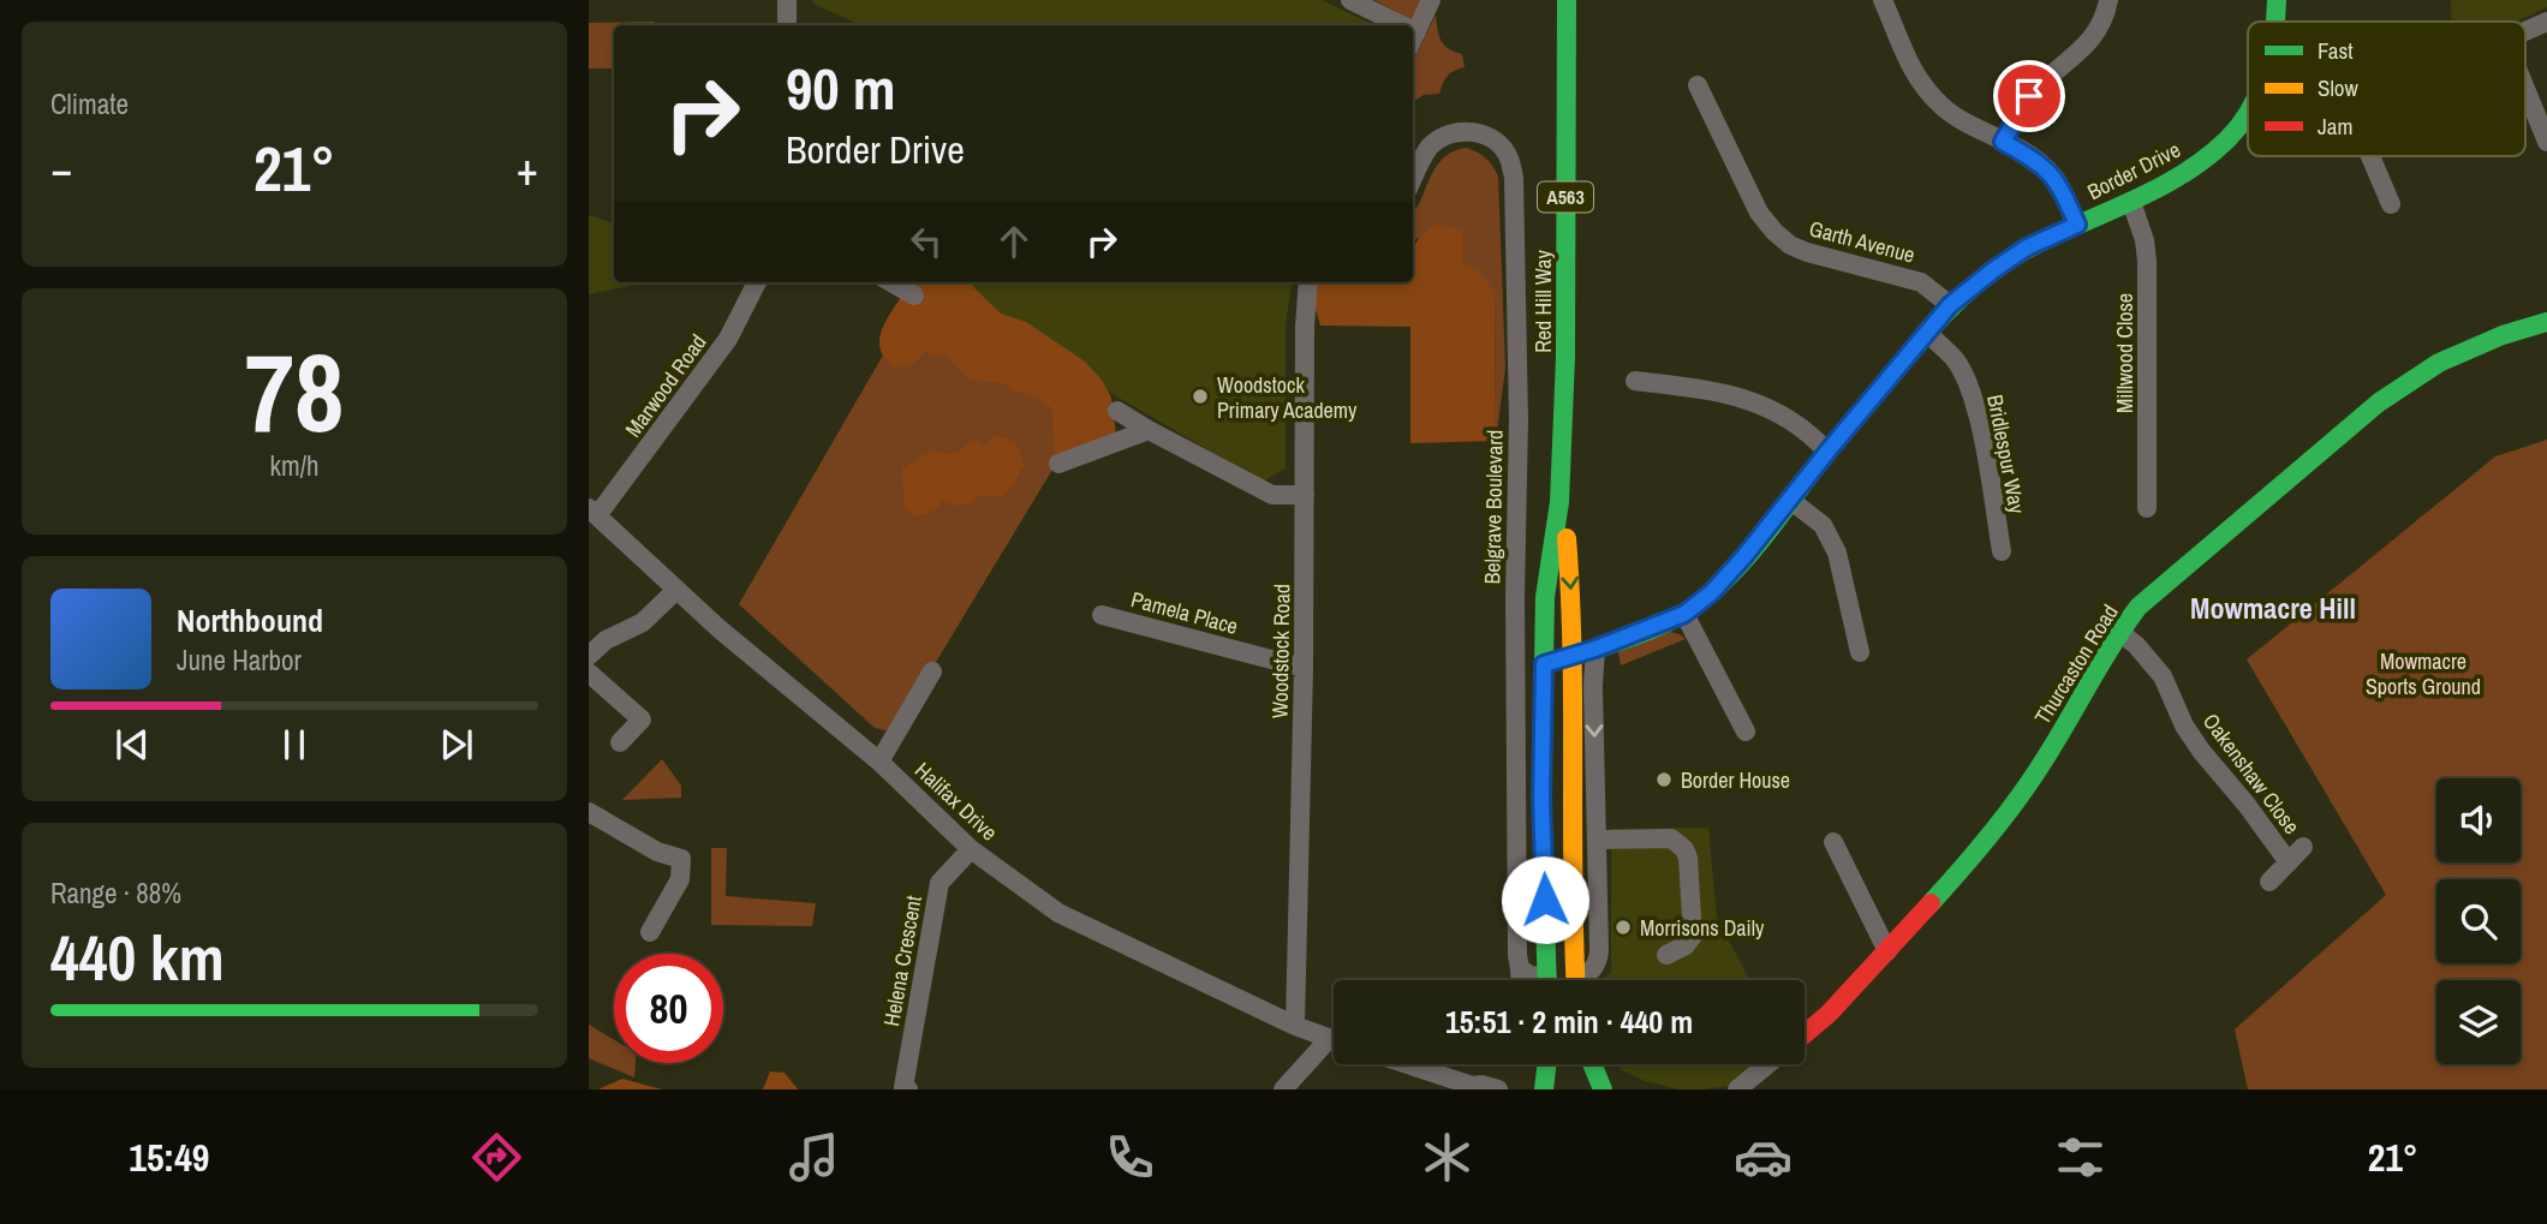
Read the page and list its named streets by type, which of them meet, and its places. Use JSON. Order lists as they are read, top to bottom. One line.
{"streets":{"main road":["Border Drive","A563","Red Hill Way","Thurcaston Road"],"street":["Garth Avenue","Millwood Close","Marwood Road","Bridlespur Way","Belgrave Boulevard","Pamela Place","Woodstock Road","Oakenshaw Close","Halifax Drive","Helena Crescent"]},"crossings":[["Border Drive","Garth Avenue"],["Border Drive","Red Hill Way"],["Border Drive","Millwood Close"],["Border Drive","Bridlespur Way"],["Marwood Road","Halifax Drive"],["Pamela Place","Woodstock Road"],["Woodstock Road","Halifax Drive"],["Thurcaston Road","Oakenshaw Close"],["Halifax Drive","Helena Crescent"]],"districts":["Mowmacre Hill"],"parks":["Mowmacre Sports Ground"],"places":["Woodstock Primary Academy","Border House","Morrisons Daily"],"legend":["Fast","Slow","Jam"],"page":{"tile":["Climate",["78","km/h"],["Range · 88%","440 km"]],"turn":["90 m","Border Drive"],"heat":["−","21°","+"],"song":["Northbound","June Harbor"],"limit":"80","trip":"15:51 · 2 min · 440 m","tabs":["15:49","21°"]}}
